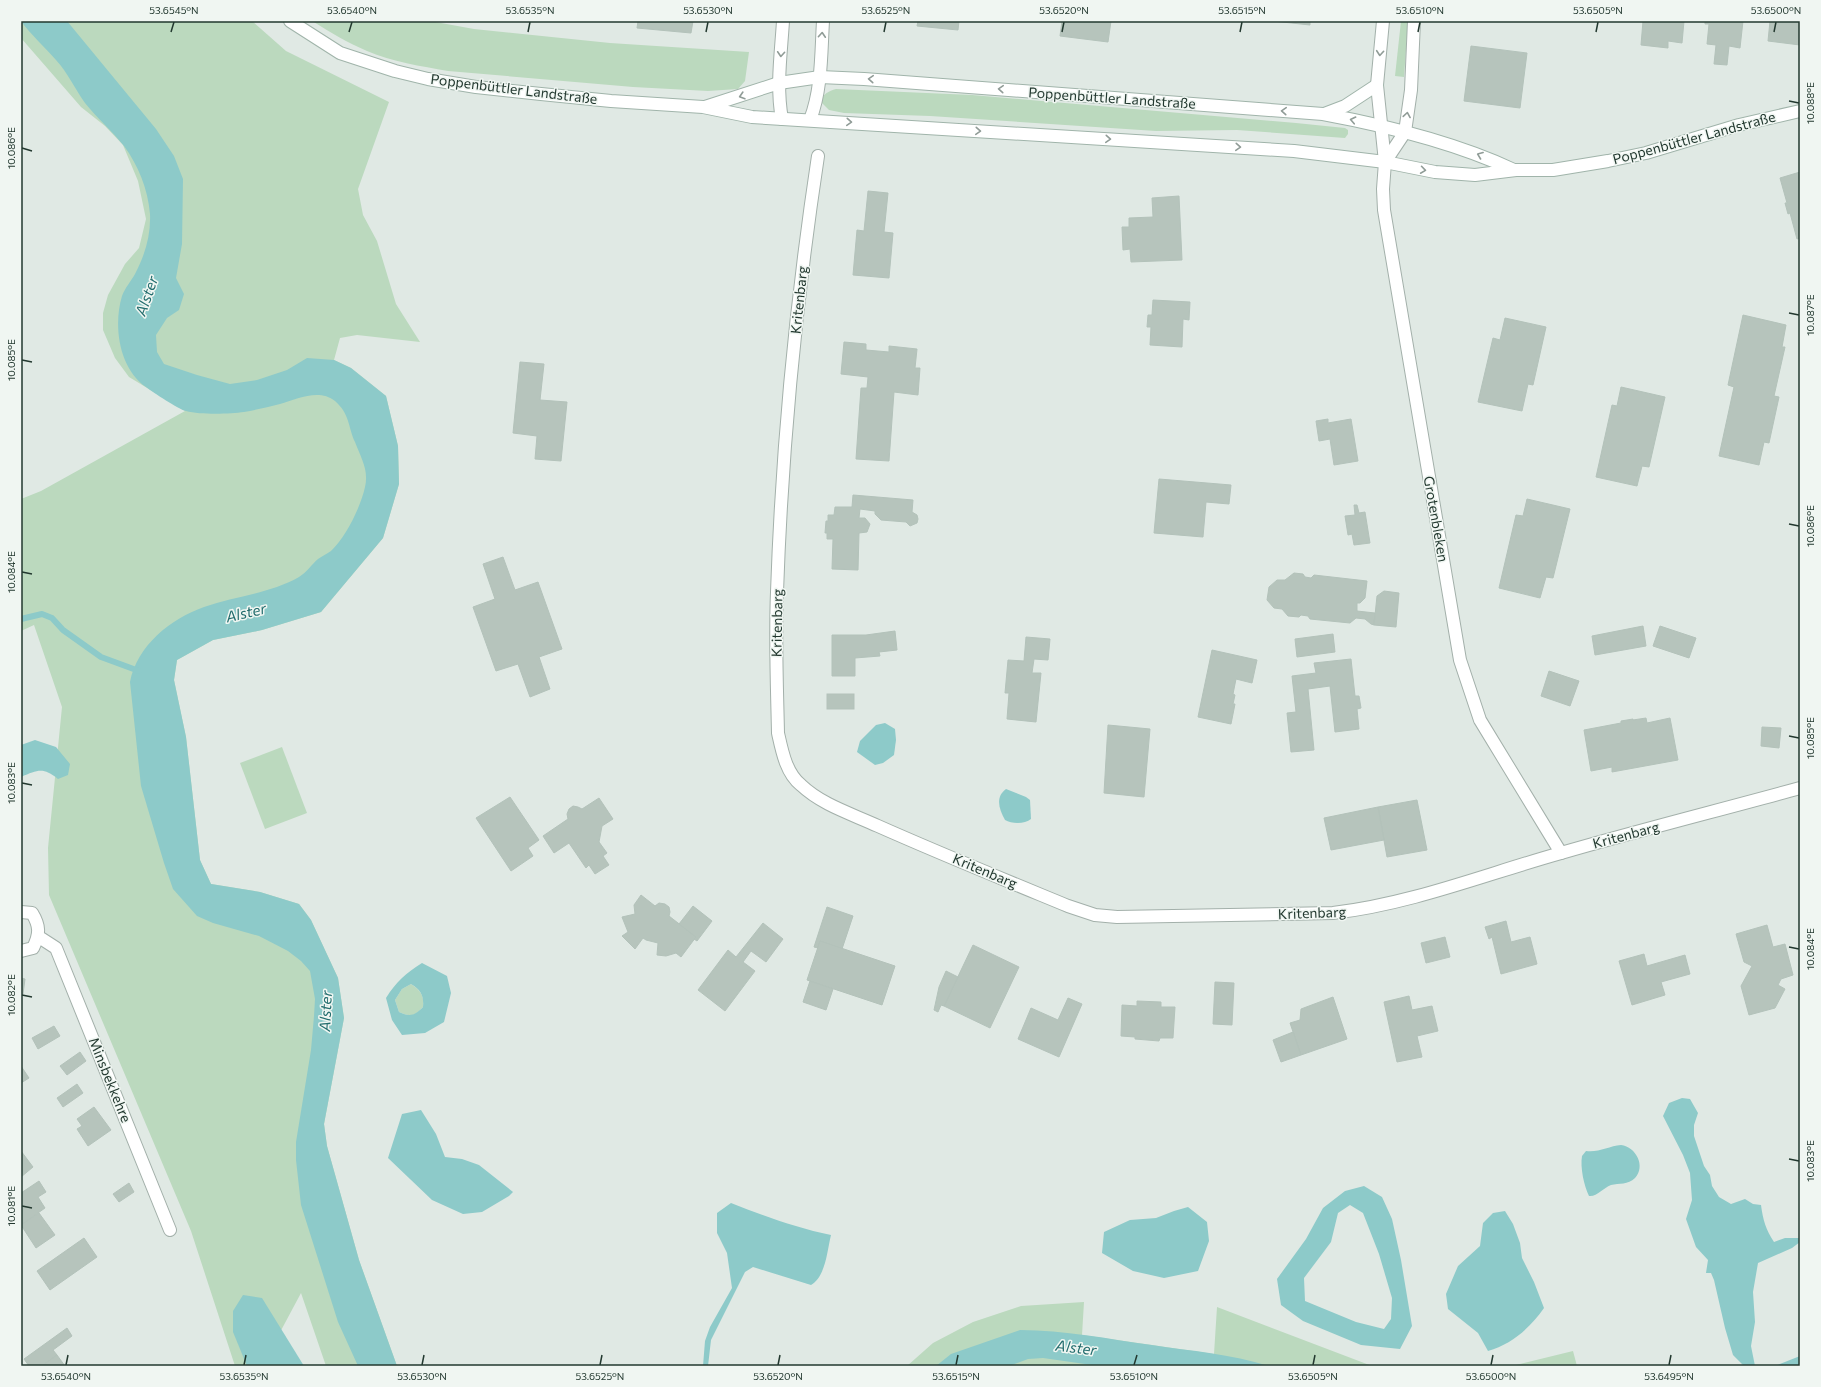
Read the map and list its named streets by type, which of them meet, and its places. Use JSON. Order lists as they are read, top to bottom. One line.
{"streets":{"street":["Poppenbüttler Landstraße","Kritenbarg","Grotenbleken","Minsbekkehre"]},"crossings":[["Poppenbüttler Landstraße","Grotenbleken"],["Kritenbarg","Grotenbleken"]],"water":["Alster"],"coordinates":["53.6545°N","53.6540°N","53.6535°N","53.6530°N","53.6525°N","53.6520°N","53.6515°N","53.6510°N","53.6505°N","53.6500°N","10.088°E","10.086°E","10.087°E","10.085°E","10.084°E","10.083°E","10.082°E","10.081°E","53.6495°N"]}
